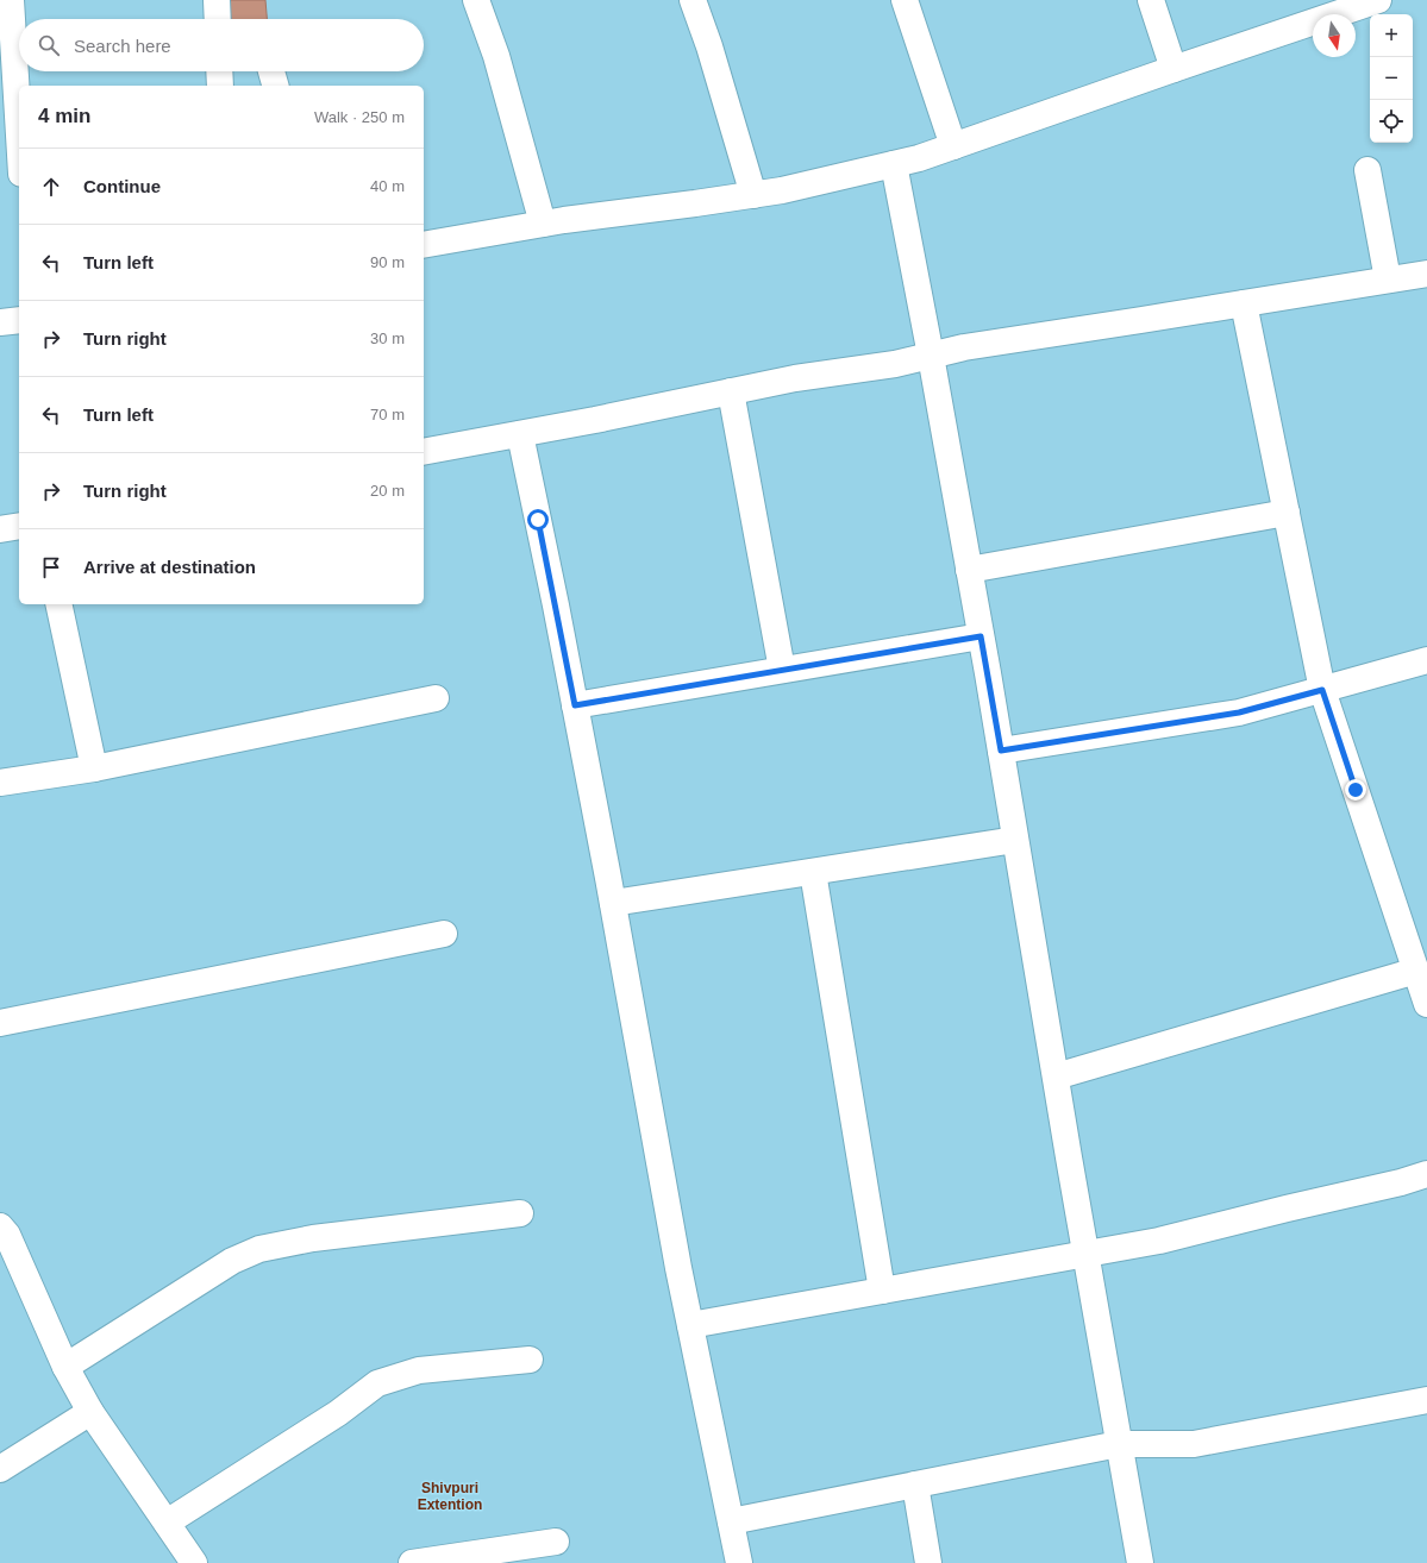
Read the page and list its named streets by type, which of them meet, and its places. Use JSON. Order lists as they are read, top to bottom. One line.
{"districts":["Shivpuri Extention"],"north":"bottom","page":{"map_buttons":["+","−"],"search":"Search here","heading":["4 min","Walk · 250 m"],"list":[["Continue","40 m"],["Turn left","90 m"],["Turn right","30 m"],["Turn left","70 m"],["Turn right","20 m"],"Arrive at destination"]}}
